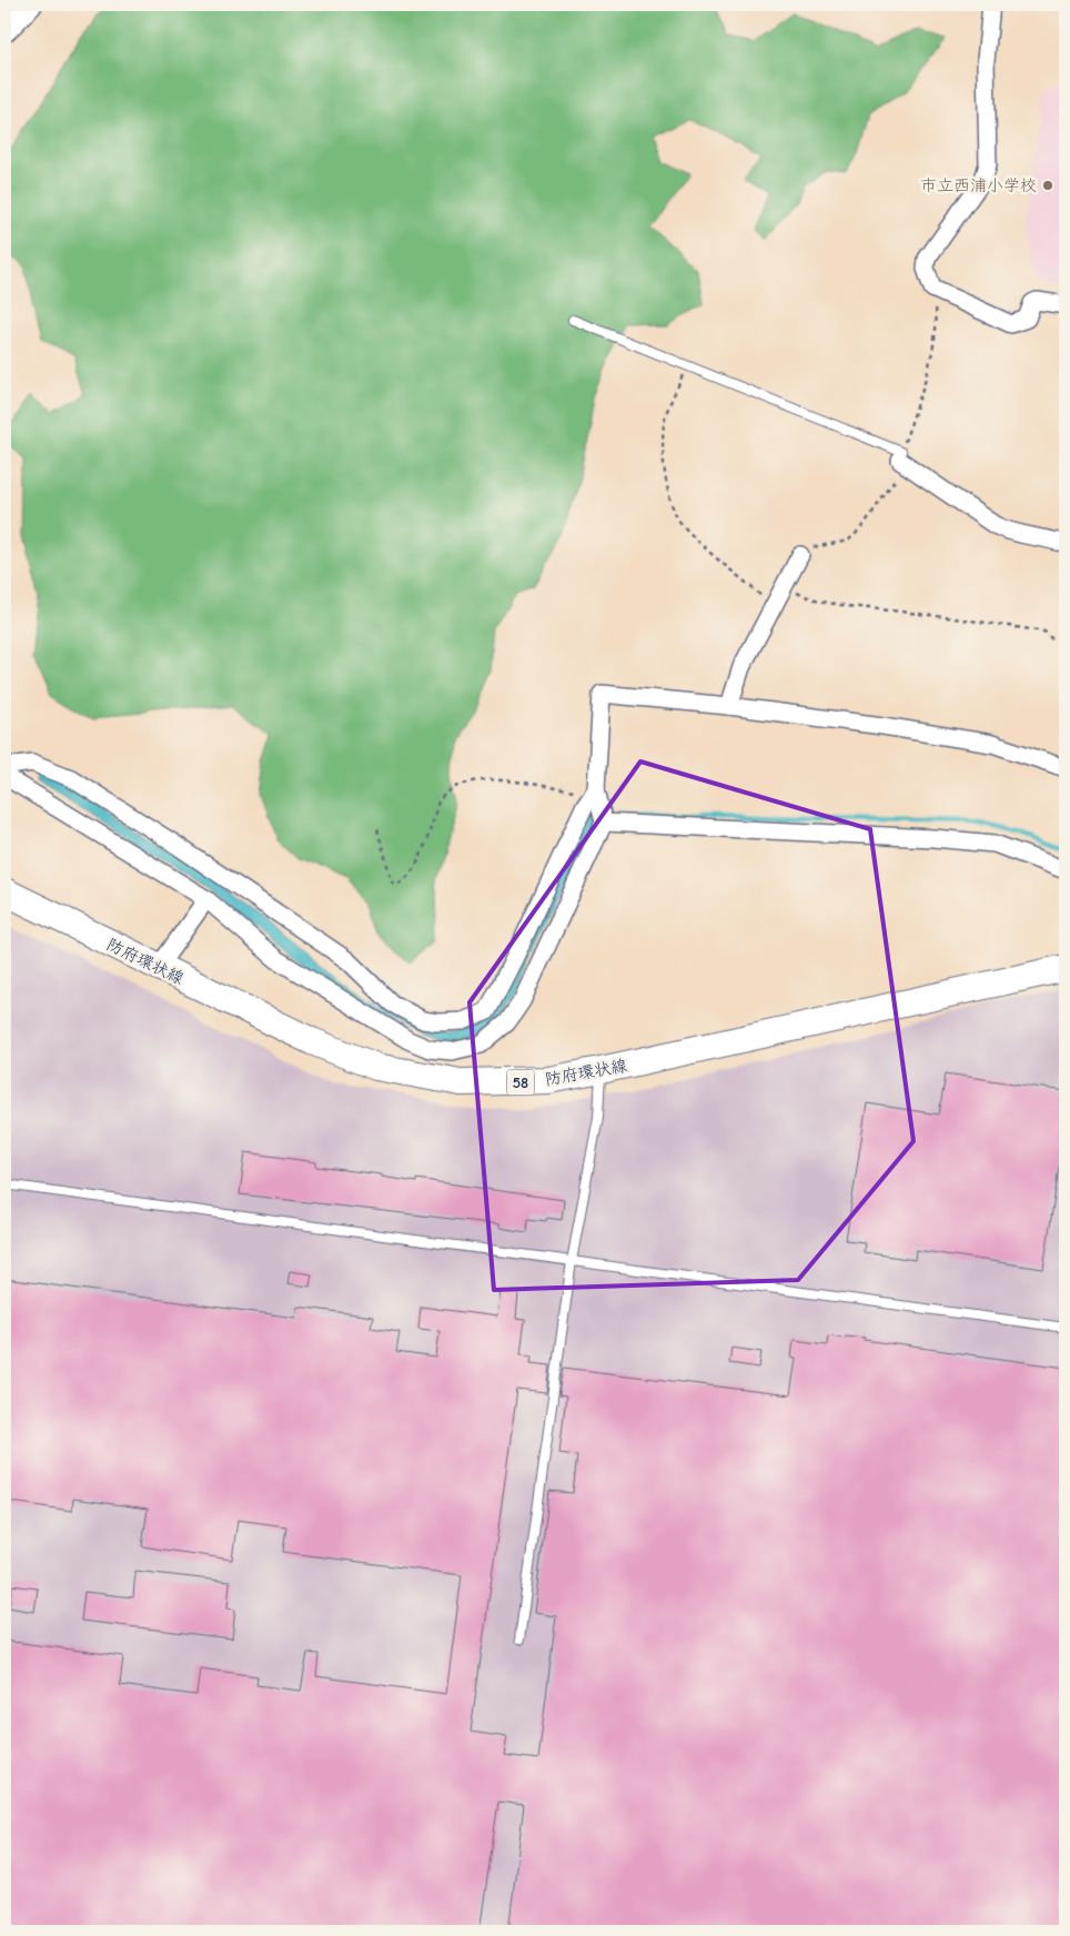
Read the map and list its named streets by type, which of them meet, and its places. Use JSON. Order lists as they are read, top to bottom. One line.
{"streets":{"main road":["防府環状線","58"]},"places":["市立西浦小学校"]}
